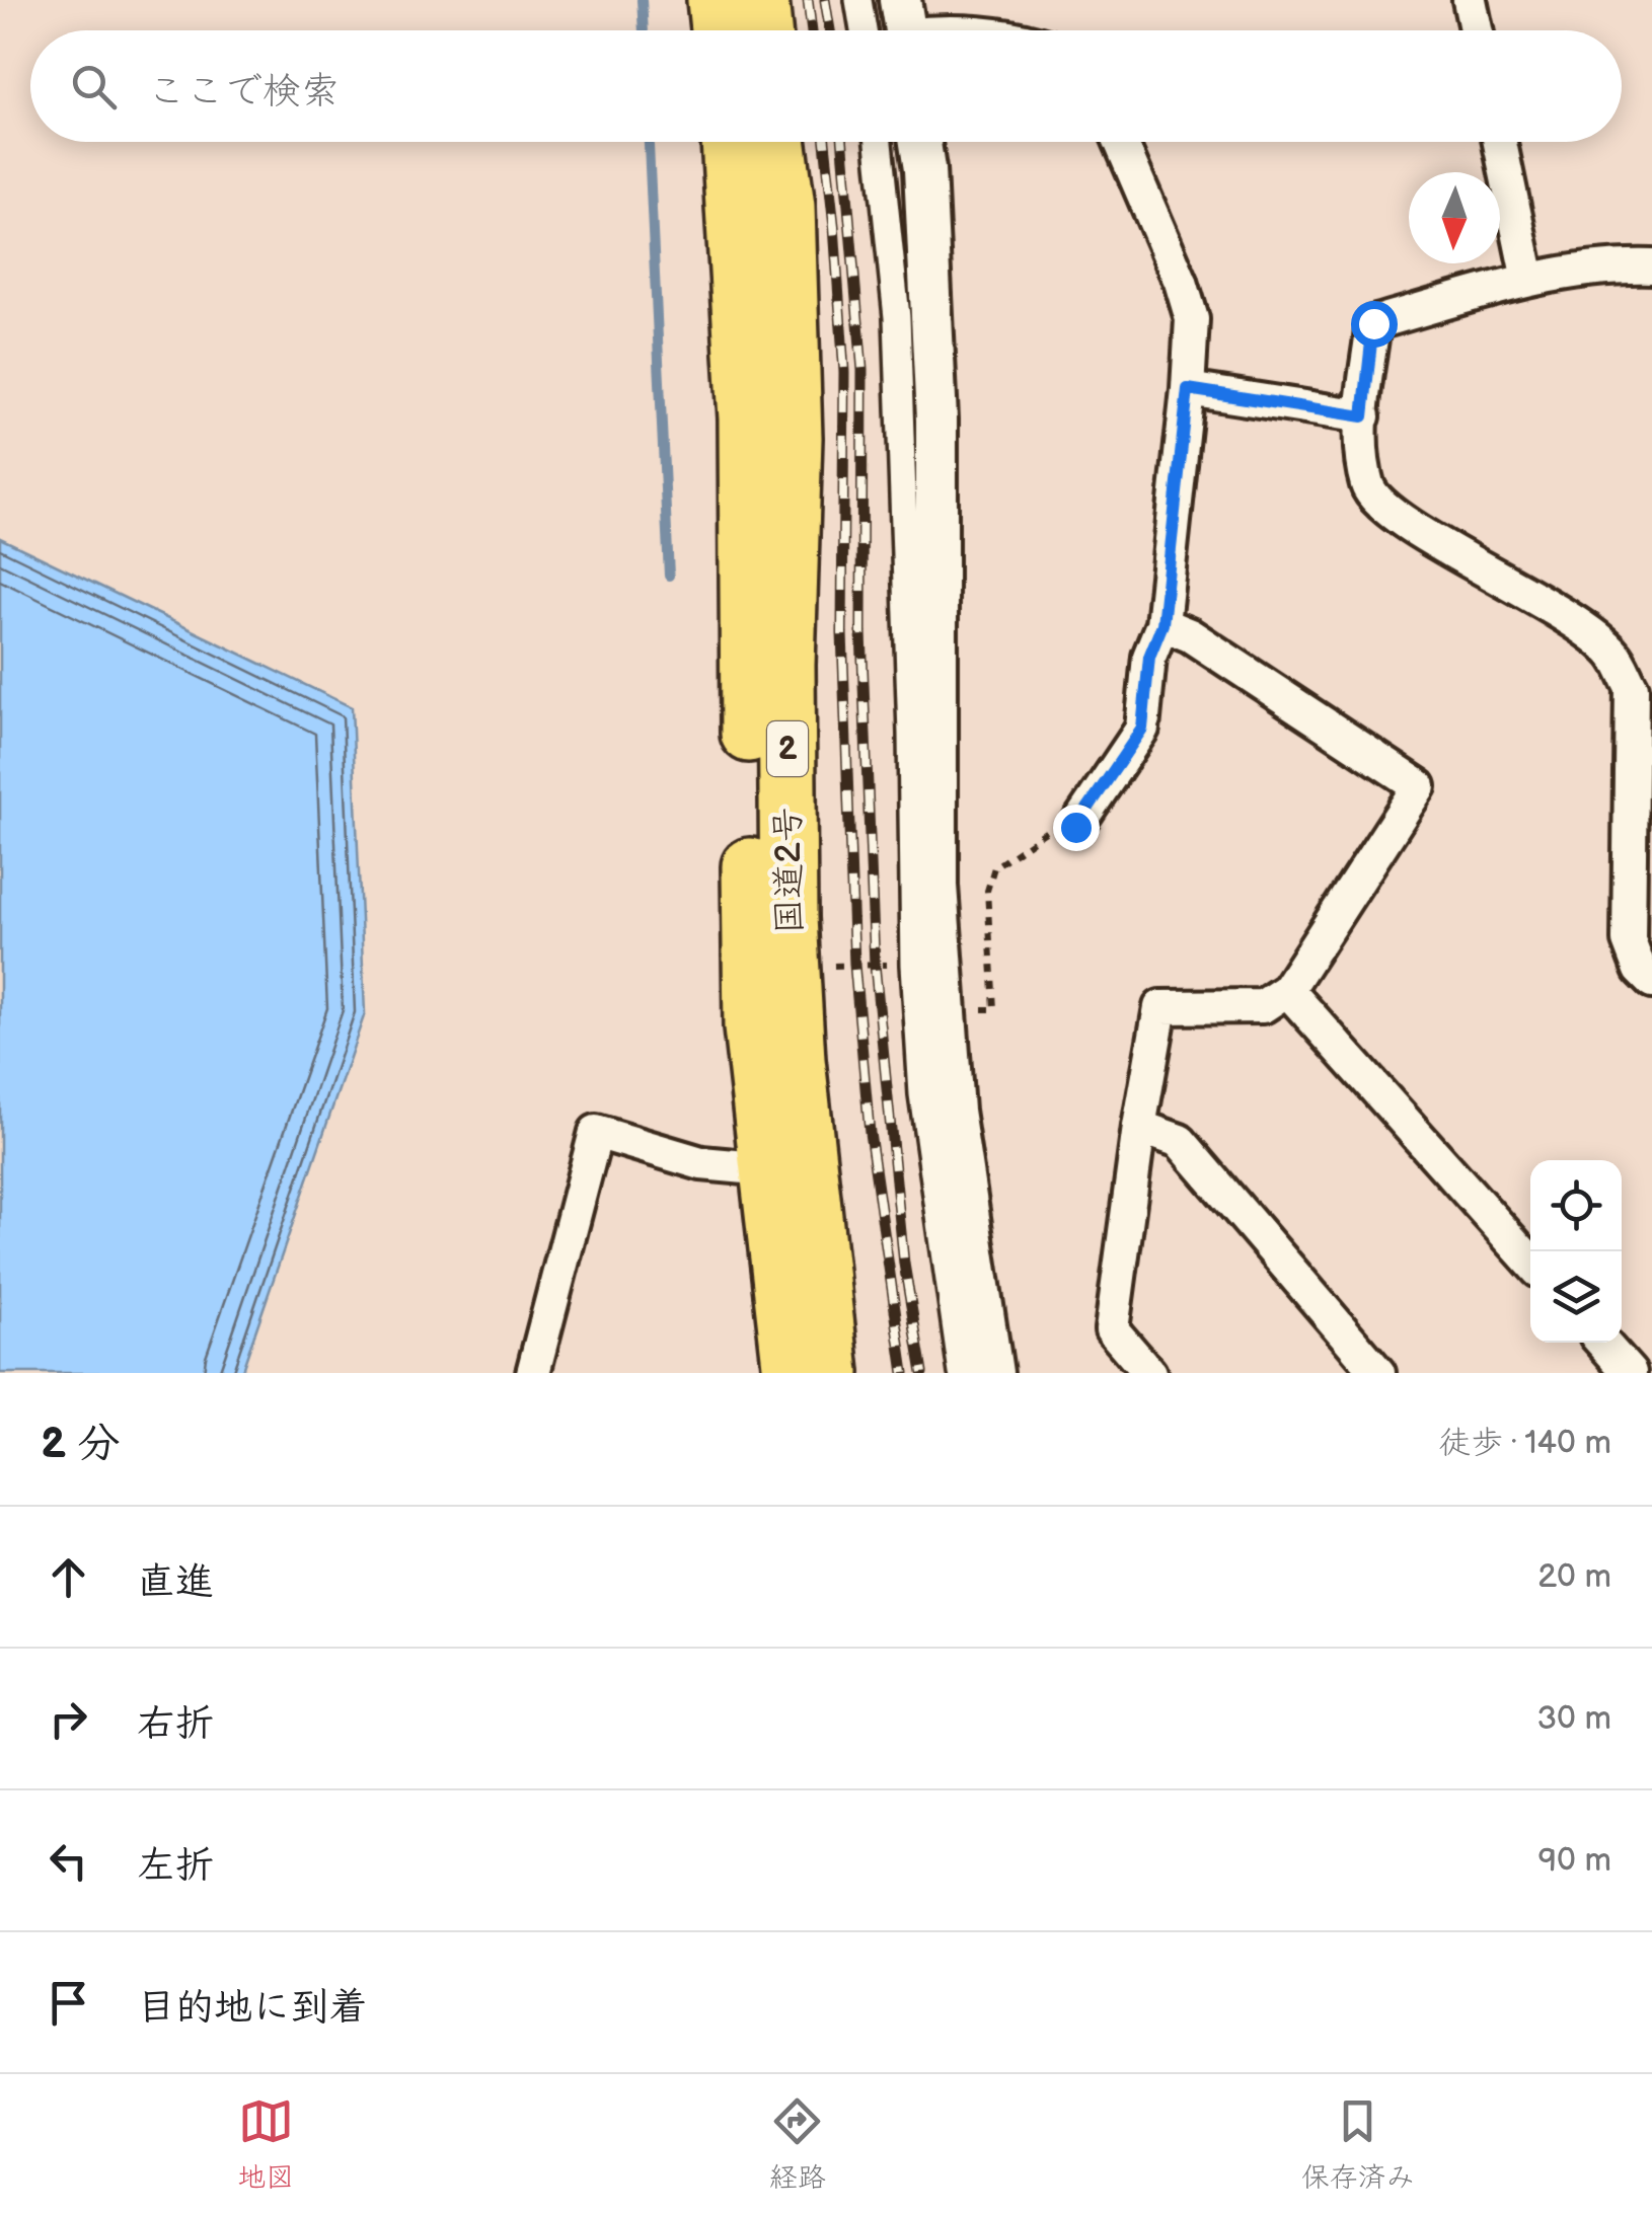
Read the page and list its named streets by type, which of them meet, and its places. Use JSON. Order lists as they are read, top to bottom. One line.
{"streets":{"highway":["2","国道2号"]},"north":"bottom","page":{"search":"ここで検索","heading":["2 分","徒歩 · 140 m"],"list":[["直進","20 m"],["右折","30 m"],["左折","90 m"],"目的地に到着"],"nav":["地図","経路","保存済み"]}}
